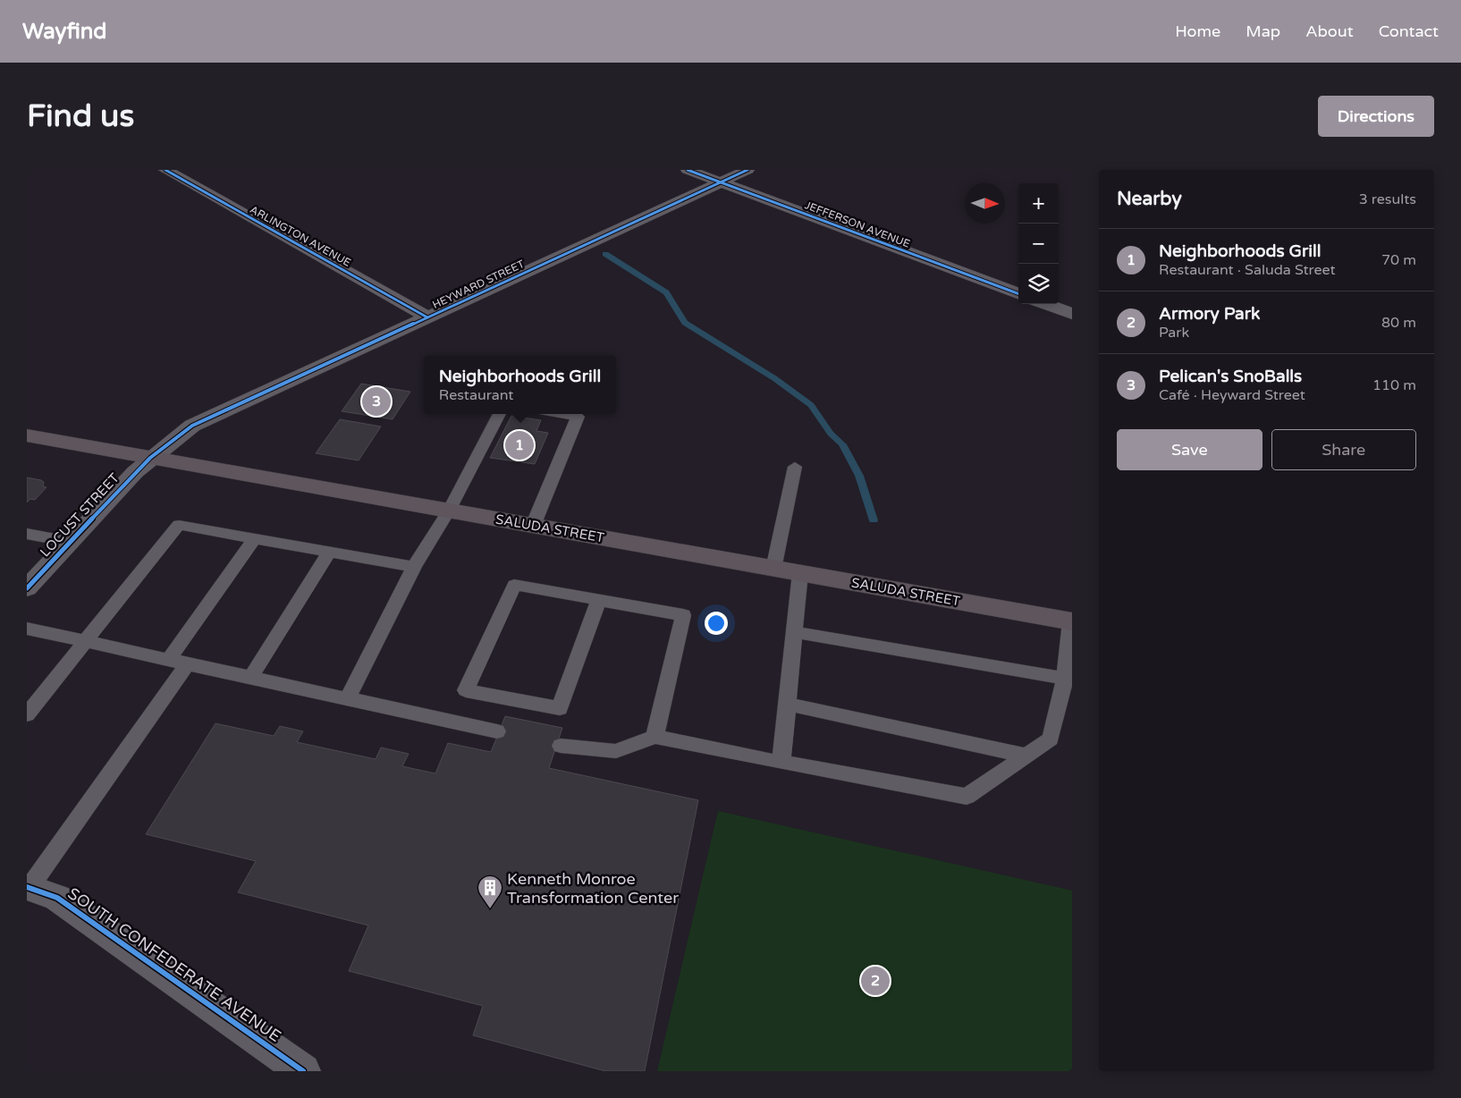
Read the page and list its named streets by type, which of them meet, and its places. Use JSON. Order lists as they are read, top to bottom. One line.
{"streets":{"main road":["SALUDA STREET"],"street":["JEFFERSON AVENUE","ARLINGTON AVENUE","HEYWARD STREET","LOCUST STREET","SOUTH CONFEDERATE AVENUE"]},"crossings":[["JEFFERSON AVENUE","HEYWARD STREET"],["ARLINGTON AVENUE","HEYWARD STREET"],["HEYWARD STREET","LOCUST STREET"],["HEYWARD STREET","SALUDA STREET"],["LOCUST STREET","SALUDA STREET"]],"places":{"building":["Kenneth Monroe Transformation Center"]},"north":"right","page":{"header":"Wayfind","nav":["Home","Map","About","Contact"],"buttons":["Directions",["Save","Share"]],"title":"Find us","heading":["Nearby","3 results"],"map_buttons":["+","−"],"list":[{"mark":"1","name":"Neighborhoods Grill","note":"Restaurant · Saluda Street","value":"70 m"},{"mark":"2","name":"Armory Park","note":"Park","value":"80 m"},{"mark":"3","name":"Pelican's SnoBalls","note":"Café · Heyward Street","value":"110 m"}],"popup":["Neighborhoods Grill","Restaurant"],"pins":["3","1","2"]}}
